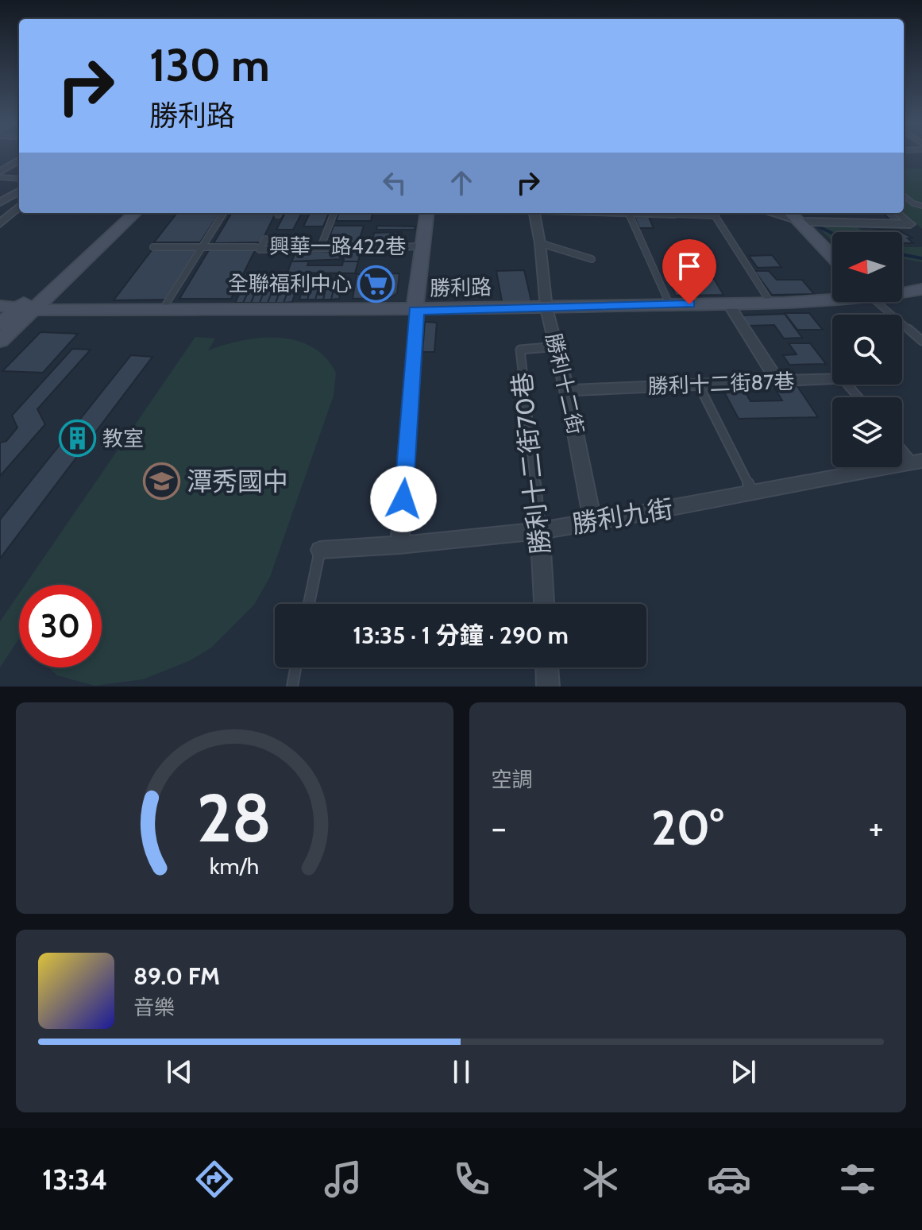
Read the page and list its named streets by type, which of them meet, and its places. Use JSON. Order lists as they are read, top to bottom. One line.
{"streets":{"street":["勝利路","勝利十二街","勝利十二街87巷","勝利十二街70巷","勝利九街"],"lane":["興華一路422巷"]},"crossings":[["勝利路","勝利十二街"],["勝利十二街","勝利十二街87巷"],["勝利十二街","勝利十二街70巷"],["勝利十二街","勝利九街"],["勝利十二街70巷","勝利九街"]],"places":{"supermarket":["全聯福利中心"],"building":["教室"],"school or university":["潭秀國中"]},"north":"left","page":{"turn":["130 m","勝利路"],"limit":"30","trip":"13:35 · 1 分鐘 · 290 m","tile":"空調","heat":["−","20°","+"],"song":["89.0 FM","音樂"],"tabs":"13:34","gauge":["28","km/h"]}}
